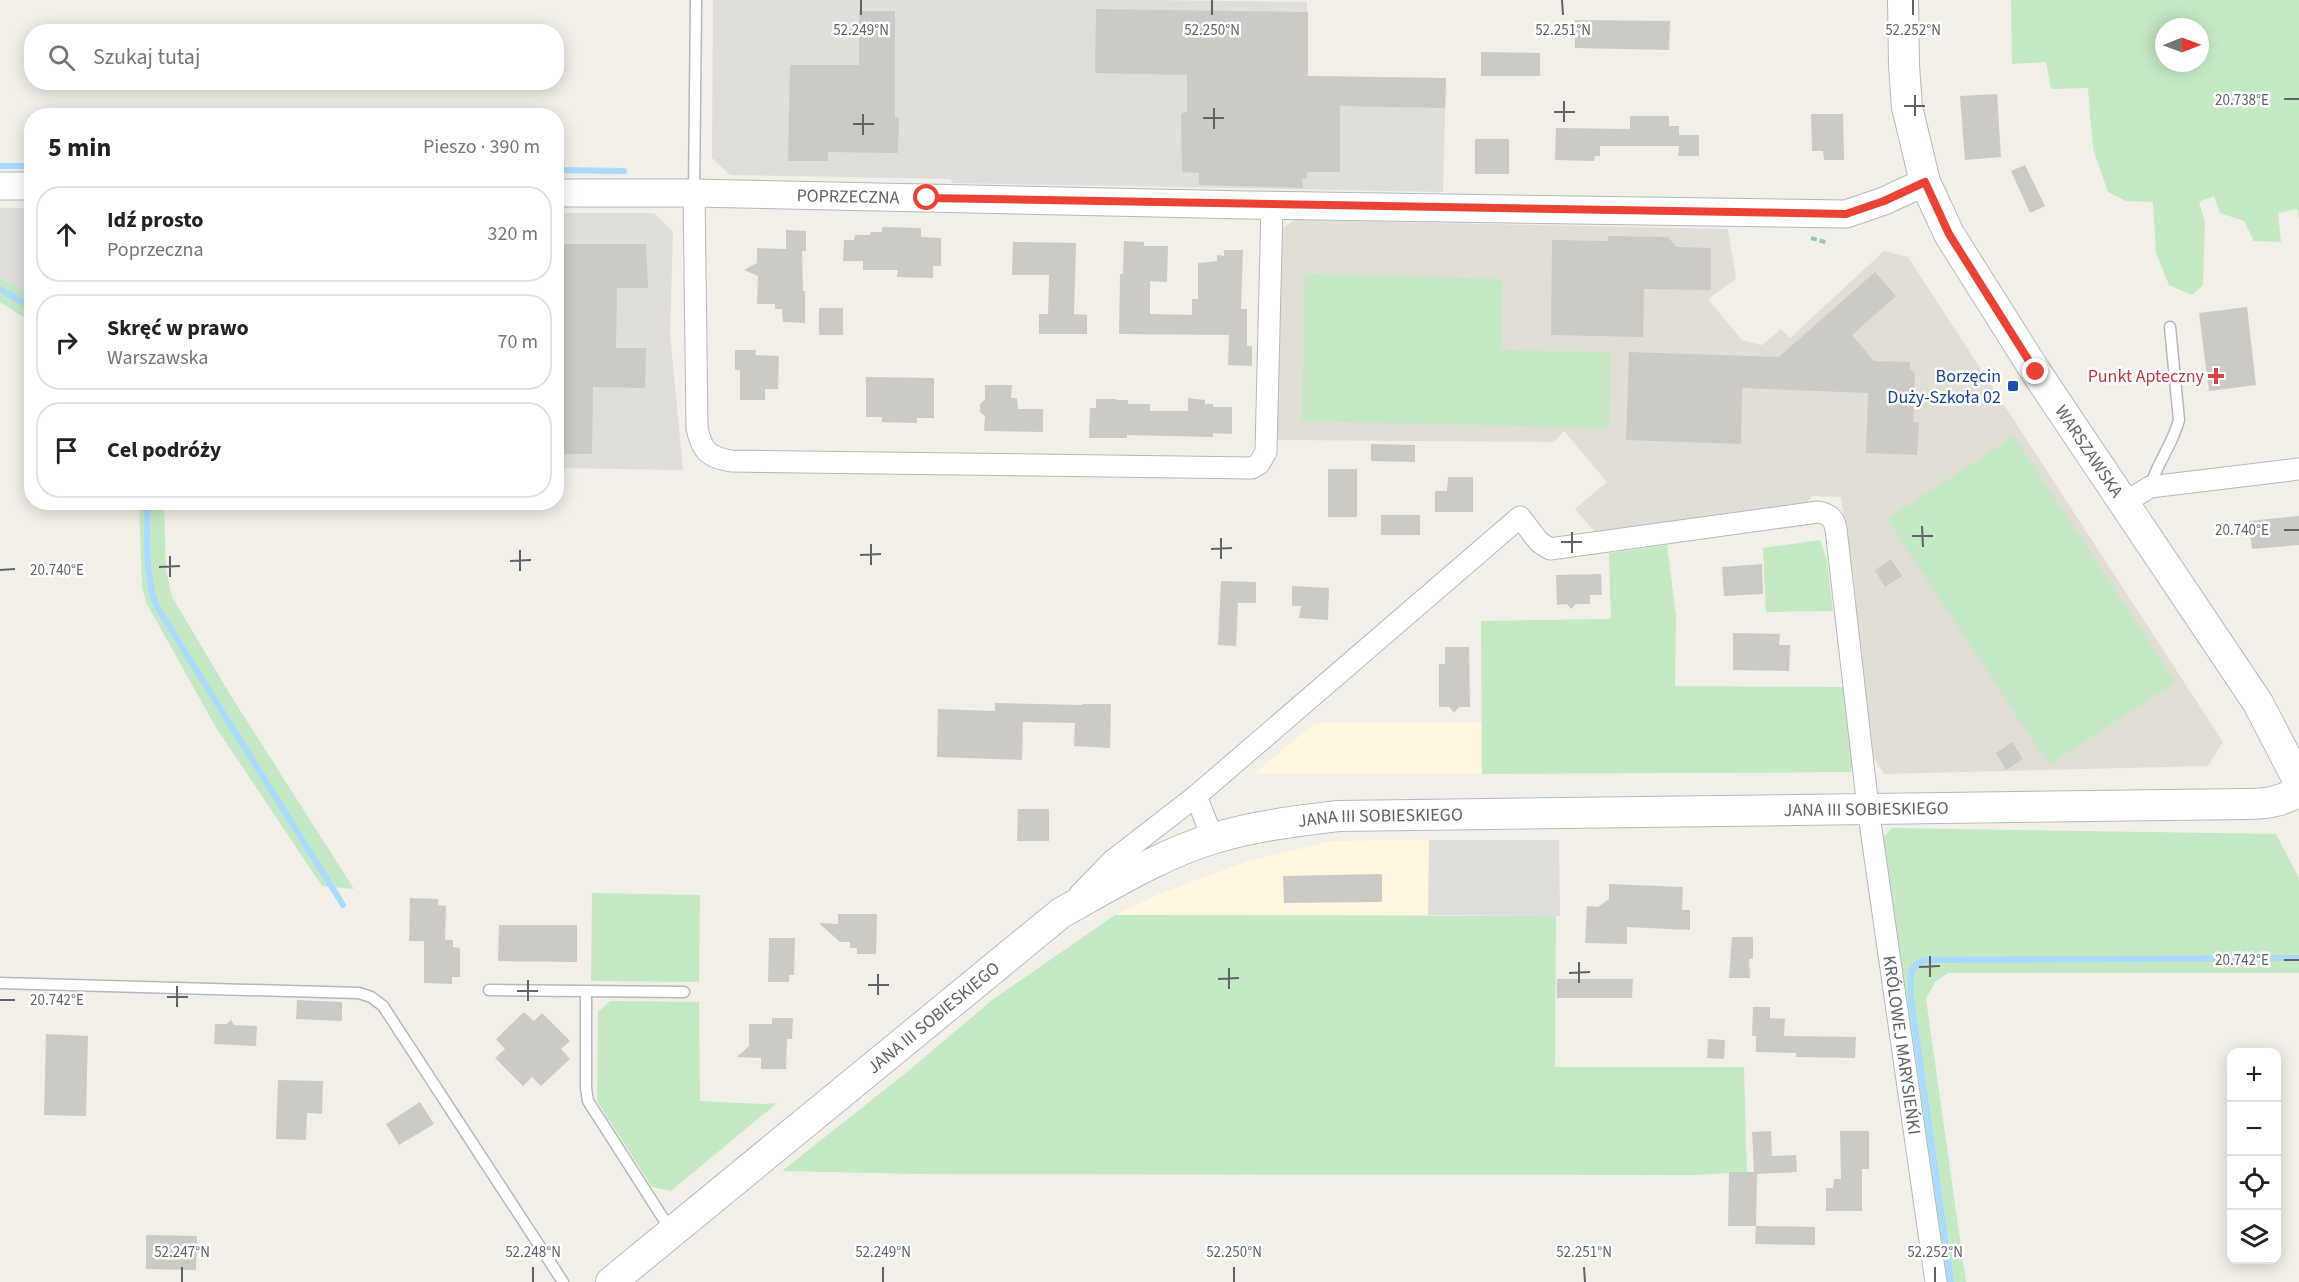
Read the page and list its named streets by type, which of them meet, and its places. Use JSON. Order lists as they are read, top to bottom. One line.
{"streets":{"main road":["WARSZAWSKA","JANA III SOBIESKIEGO"],"street":["POPRZECZNA","KRÓLOWEJ MARYSIEŃKI"]},"crossings":[["POPRZECZNA","WARSZAWSKA"],["JANA III SOBIESKIEGO","KRÓLOWEJ MARYSIEŃKI"]],"places":{"health":["Punkt Apteczny"],"transit":["Borzęcin Duży-Szkoła 02"]},"north":"right","page":{"search":"Szukaj tutaj","heading":["5 min","Pieszo · 390 m"],"list":[["Idź prosto","Poprzeczna","320 m"],["Skręć w prawo","Warszawska","70 m"],"Cel podróży"],"map_buttons":["+","−"]},"coordinates":["52.249°N","52.250°N","52.251°N","52.252°N","20.738°E","20.740°E","20.742°E","52.247°N","52.248°N"]}
